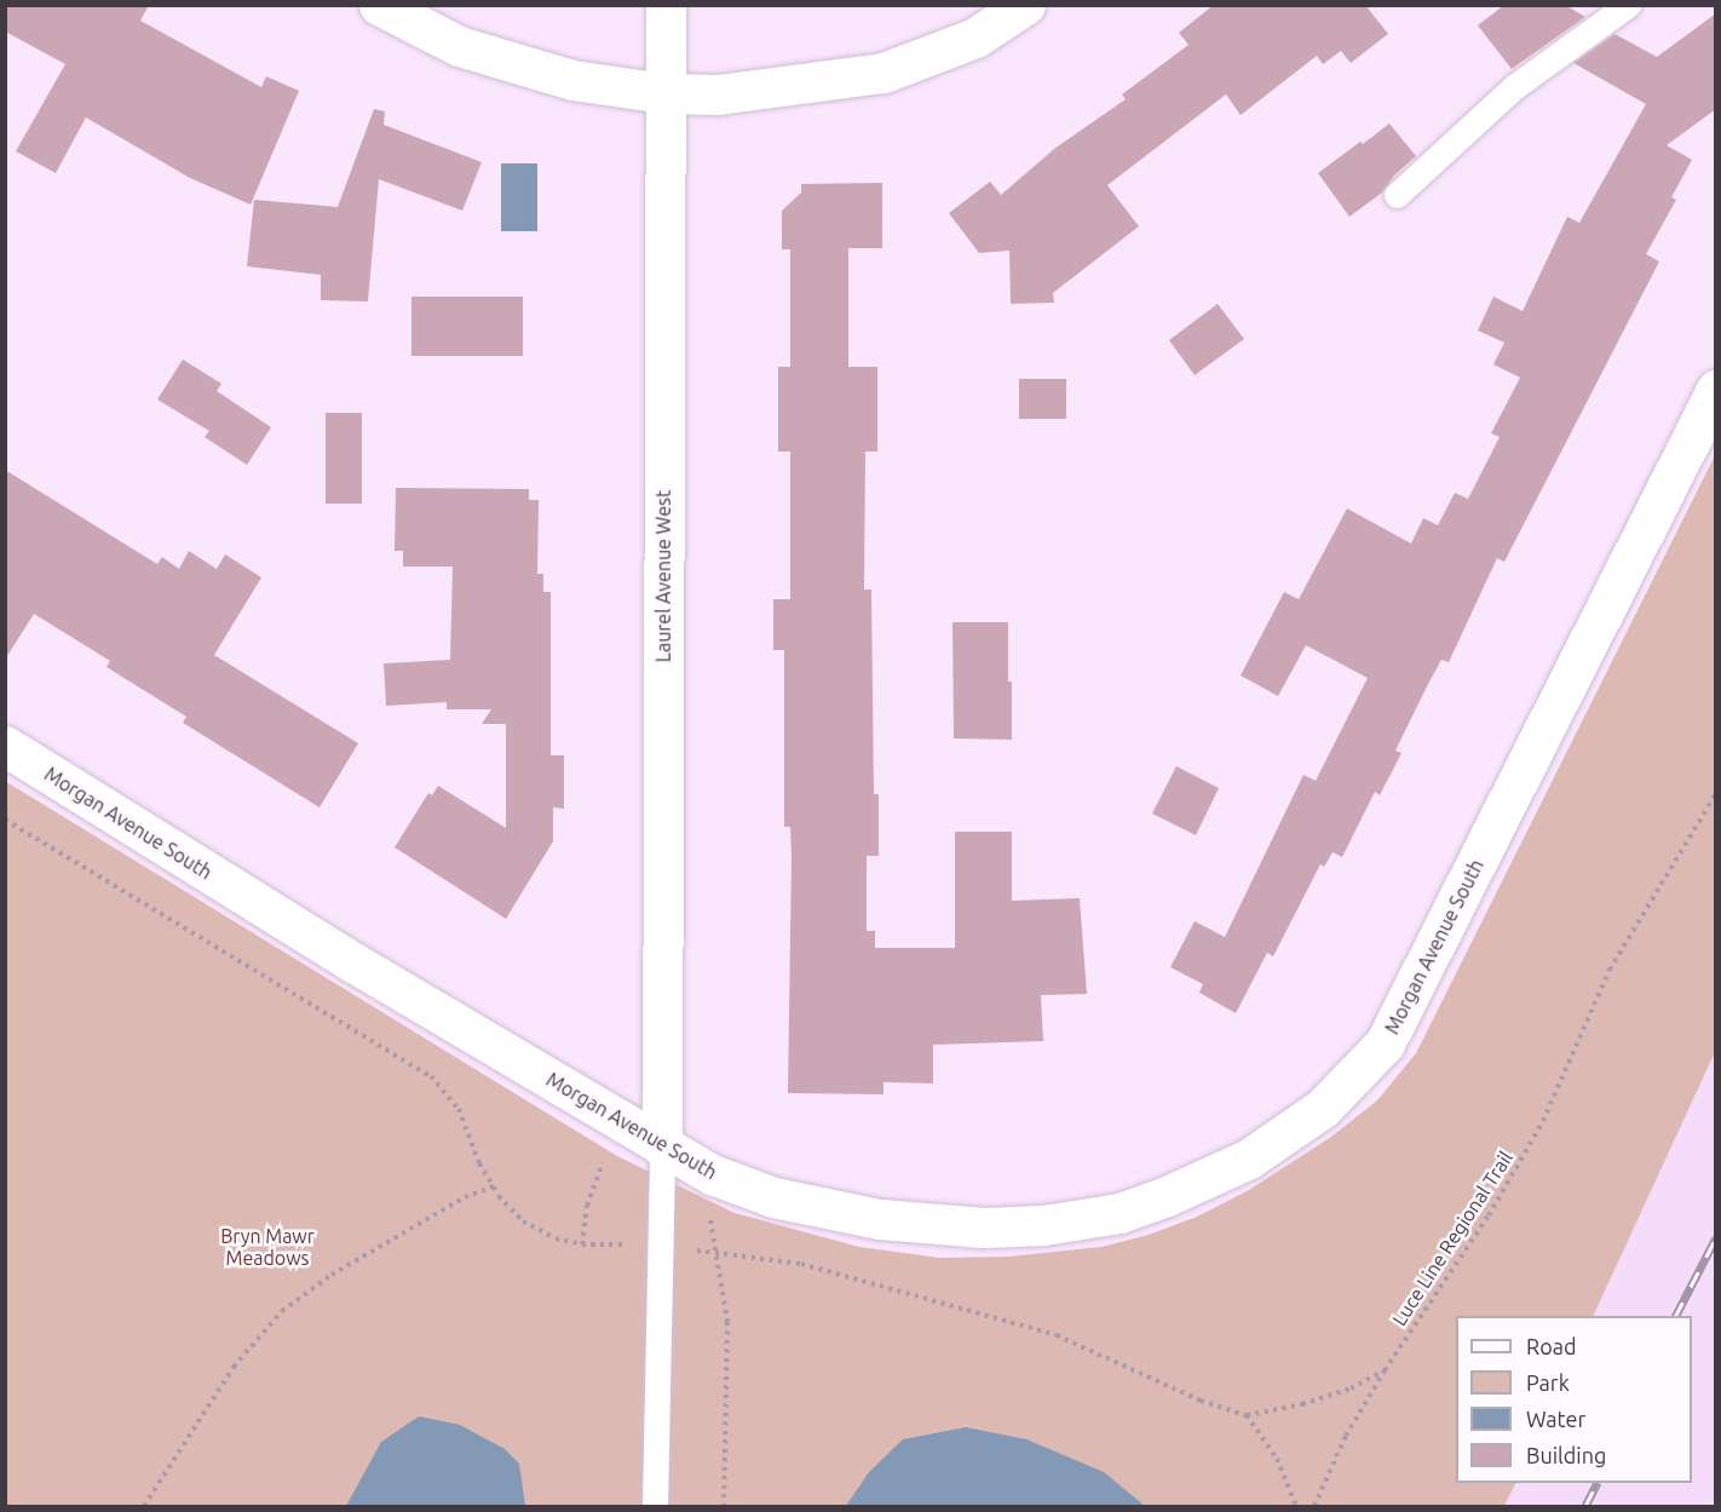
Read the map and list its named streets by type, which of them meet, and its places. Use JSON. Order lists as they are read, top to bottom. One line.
{"streets":{"street":["Laurel Avenue West","Morgan Avenue South"],"path":["Luce Line Regional Trail"]},"crossings":[["Laurel Avenue West","Morgan Avenue South"]],"parks":["Bryn Mawr Meadows"],"legend":["Road","Park","Water","Building"]}
